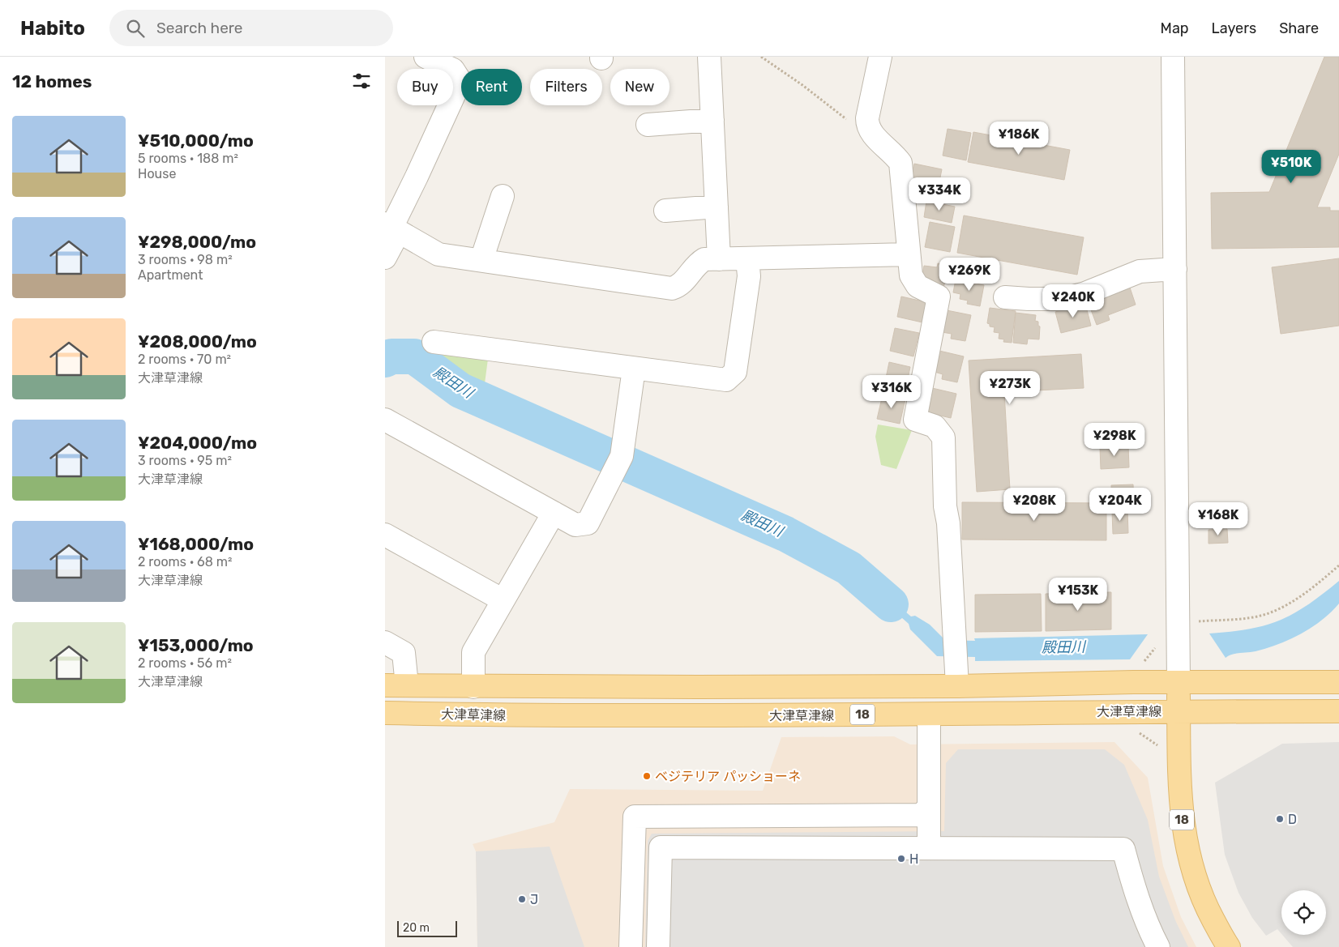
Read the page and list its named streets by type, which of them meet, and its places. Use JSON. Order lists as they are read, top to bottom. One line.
{"streets":{"main road":["大津草津線","18"]},"crossings":[["大津草津線","18"]],"water":["殿田川"],"places":["ベジテリア パッショーネ","D","H","J"],"scale_bar":"20 m","page":{"header":"Habito","search":"Search here","nav":["Map","Layers","Share"],"heading":"12 homes","chip":["Buy","Rent","Filters","New"],"list":[{"name":"¥510,000/mo","note":"5 rooms · 188 m² · House"},{"name":"¥298,000/mo","note":"3 rooms · 98 m² · Apartment"},{"name":"¥208,000/mo","note":"2 rooms · 70 m² · 大津草津線"},{"name":"¥204,000/mo","note":"3 rooms · 95 m² · 大津草津線"},{"name":"¥168,000/mo","note":"2 rooms · 68 m² · 大津草津線"},{"name":"¥153,000/mo","note":"2 rooms · 56 m² · 大津草津線"}],"price":["¥186K","¥510K","¥334K","¥269K","¥240K","¥273K","¥316K","¥298K","¥208K","¥204K","¥168K","¥153K"],"scale":"20 m"}}
